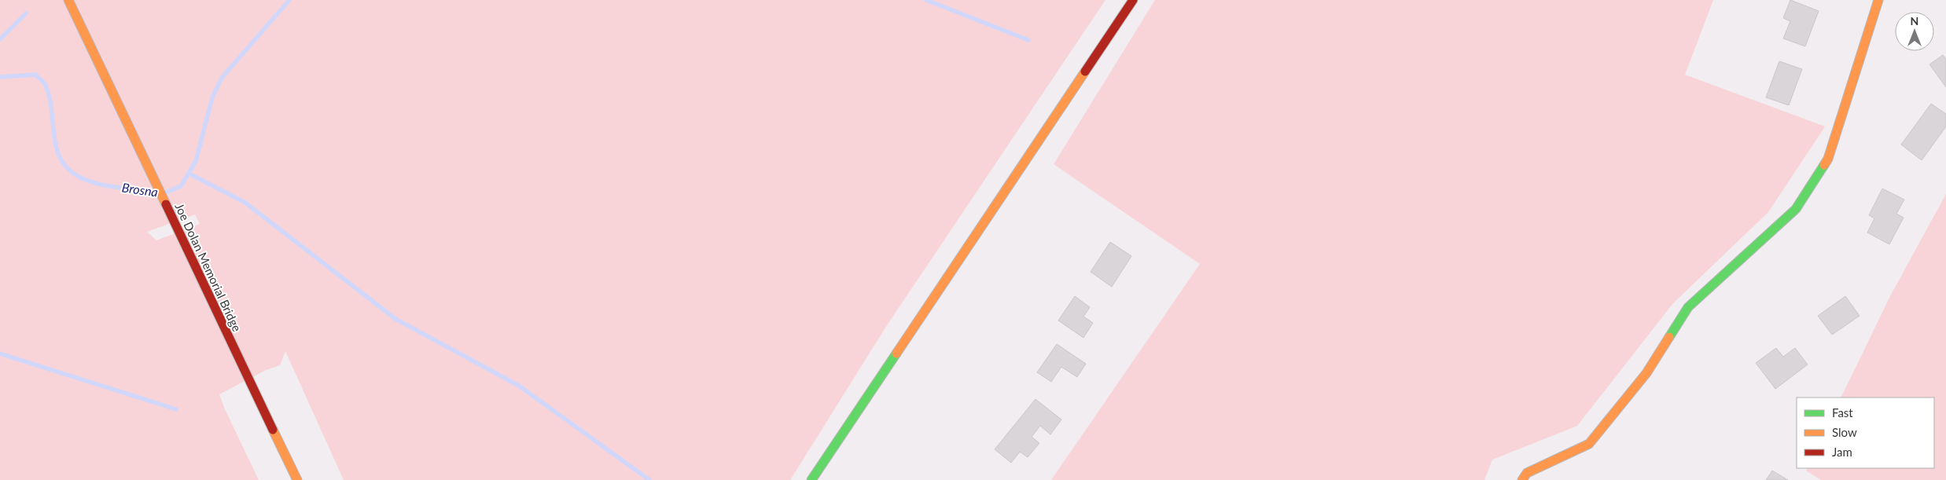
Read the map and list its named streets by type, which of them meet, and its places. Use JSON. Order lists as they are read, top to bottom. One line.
{"streets":{"street":["Joe Dolan Memorial Bridge"]},"water":["Brosna"],"legend":["Fast","Slow","Jam"],"north":"top"}
